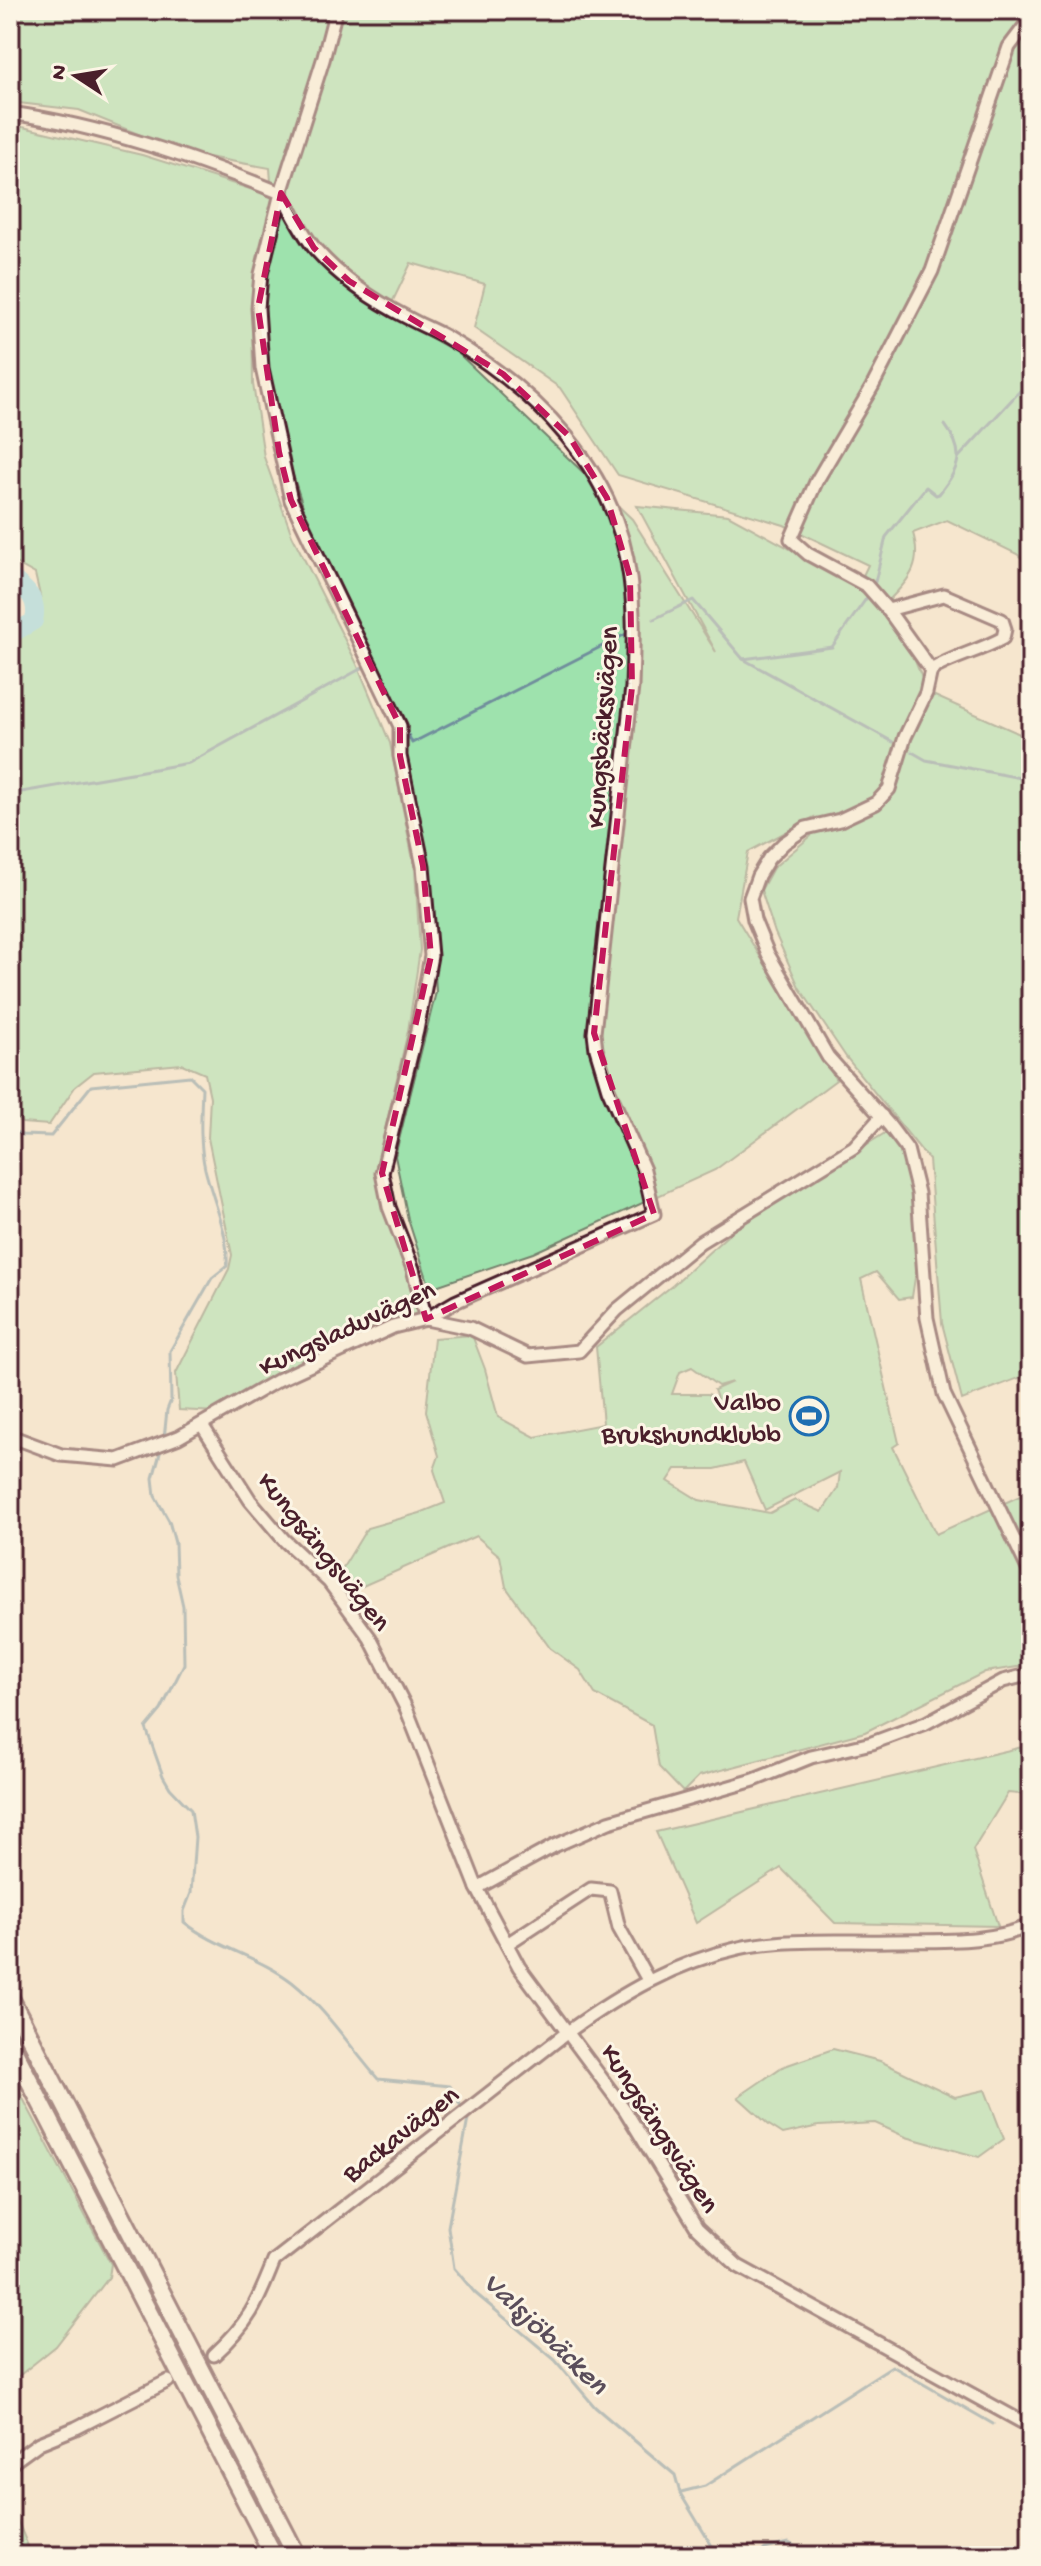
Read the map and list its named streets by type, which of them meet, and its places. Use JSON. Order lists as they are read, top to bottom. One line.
{"streets":{"street":["Kungsbäcksvägen","Kungsladuvägen","Kungsängsvägen","Backavägen"]},"crossings":[["Kungsbäcksvägen","Kungsladuvägen"],["Kungsladuvägen","Kungsängsvägen"],["Kungsängsvägen","Backavägen"]],"water":["Valsjöbäcken"],"places":{"sports":["Valbo Brukshundklubb"]},"north":"left"}
